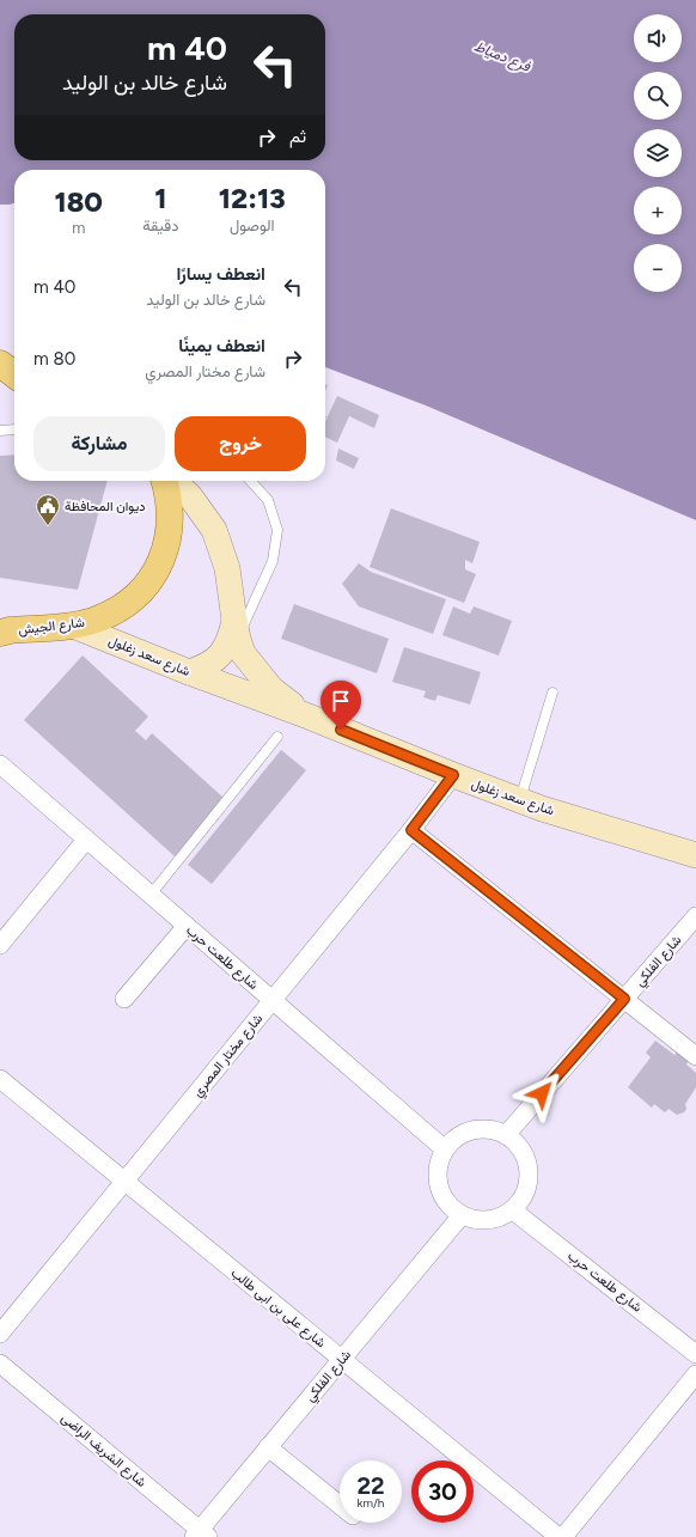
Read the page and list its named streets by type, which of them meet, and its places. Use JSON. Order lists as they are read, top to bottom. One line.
{"streets":{"main road":["شارع الجيش","شارع سعد زغلول"],"street":["شارع طلعت حرب","شارع الفلكي","شارع مختار المصري","شارع على بن ابى طالب","شارع الشريف الراضى"]},"crossings":[["شارع الجيش","شارع سعد زغلول"],["شارع سعد زغلول","شارع مختار المصري"],["شارع طلعت حرب","شارع الفلكي"],["شارع طلعت حرب","شارع مختار المصري"],["شارع الفلكي","شارع على بن ابى طالب"],["شارع الفلكي","شارع الشريف الراضى"],["شارع مختار المصري","شارع على بن ابى طالب"]],"water":["فرع دمياط"],"places":{"public building":["ديوان المحافظة"]},"page":{"map_buttons":["+","−"],"turn":["40 m","شارع خالد بن الوليد"],"then":"ثم","eta":["12:13","الوصول","1","دقيقة","180","m"],"list":[{"name":"انعطف يسارًا","note":"شارع خالد بن الوليد","value":"40 m"},{"name":"انعطف يمينًا","note":"شارع مختار المصري","value":"80 m"}],"buttons":["خروج","مشاركة"],"speed":"22 km/h","limit":"30"}}
